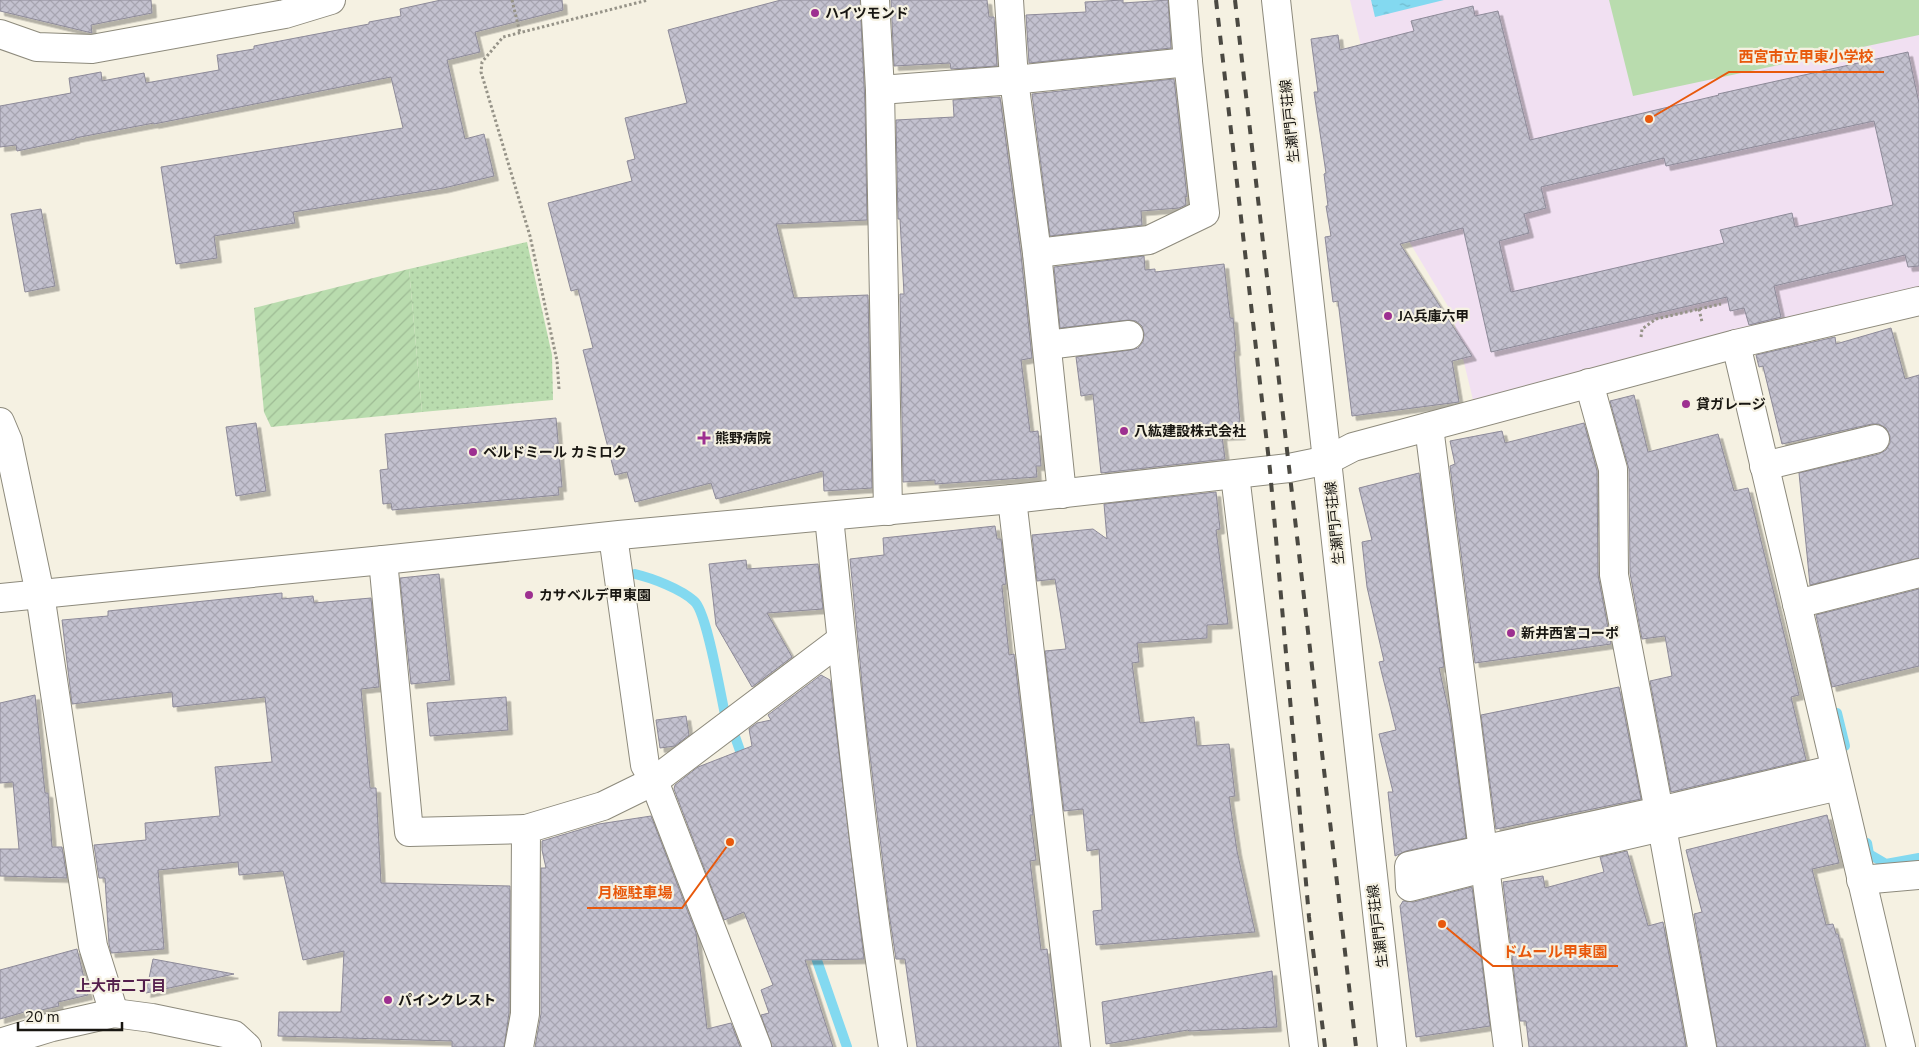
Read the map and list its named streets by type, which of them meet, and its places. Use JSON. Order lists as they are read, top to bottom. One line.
{"streets":{"street":["生瀬門戸荘線"]},"districts":["上大市二丁目"],"places":{"other":["ハイツモンド","西宮市立甲東小学校","JA兵庫六甲","貸ガレージ","八紘建設株式会社","ベルドミール カミロク","カサベルデ甲東園","新井西宮コーポ","月極駐車場","ドムール甲東園","パインクレスト"],"health":["熊野病院"]},"scale_bar":"20 m"}
